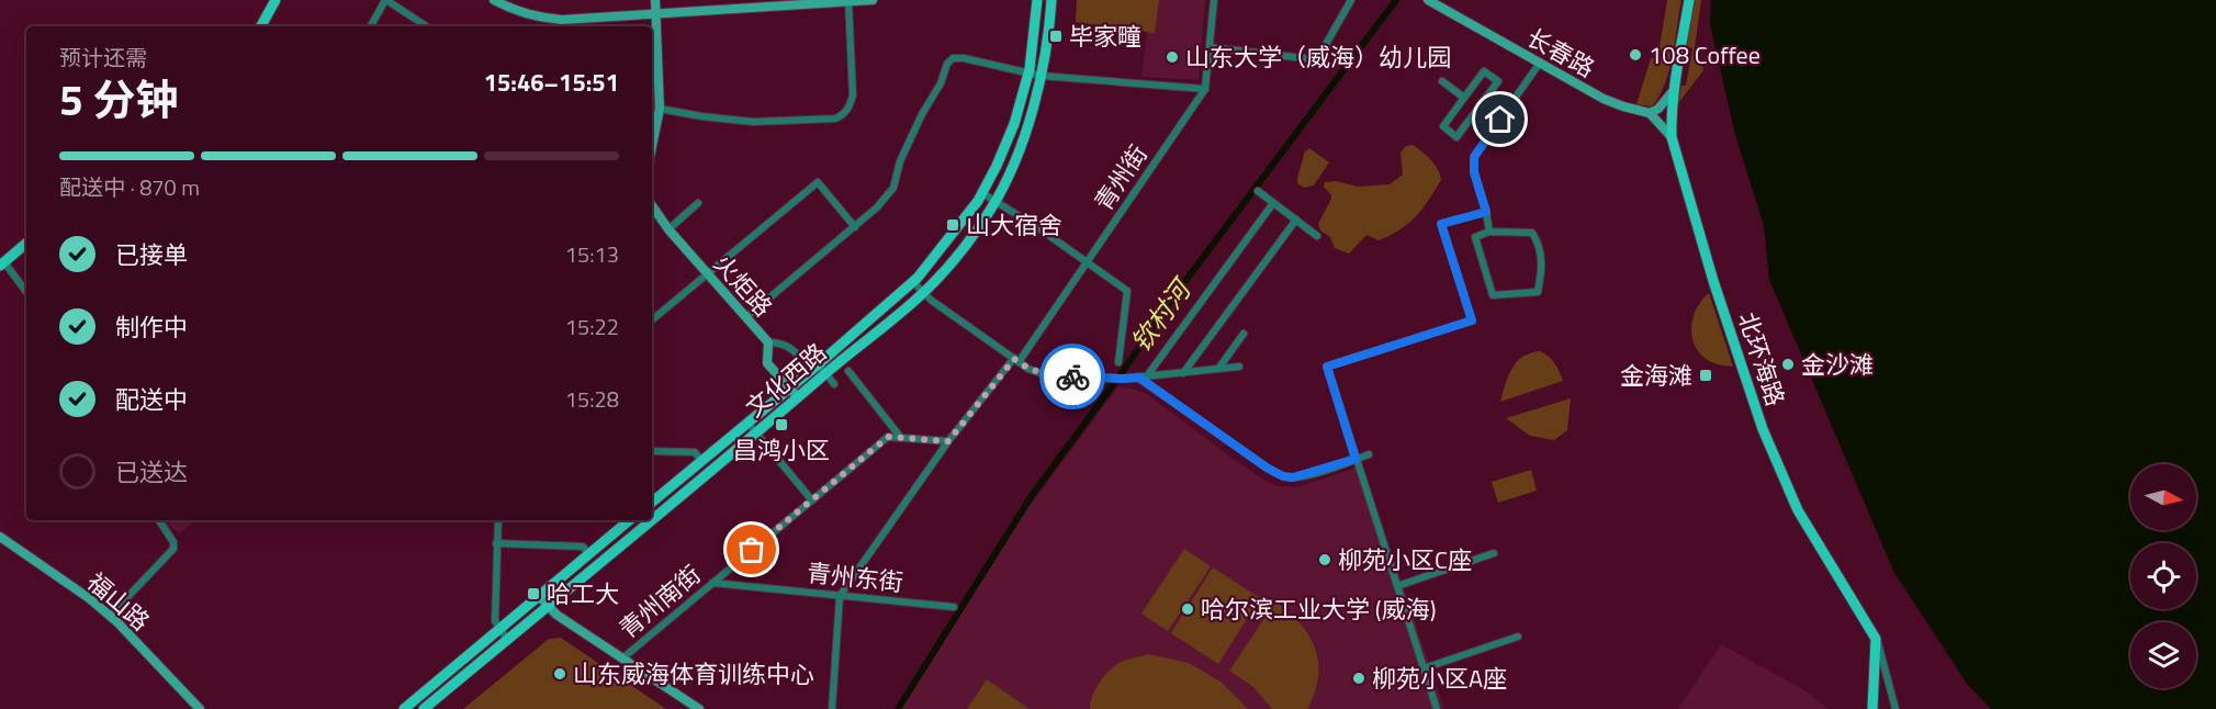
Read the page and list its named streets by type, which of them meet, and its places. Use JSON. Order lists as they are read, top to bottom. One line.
{"streets":{"main road":["长春路","火炬路","北环海路","文化西路","福山路"],"street":["青州街","青州东街","青州南街"]},"crossings":[["青州街","青州东街"],["青州街","青州南街"],["火炬路","文化西路"],["青州东街","青州南街"]],"water":["钦村河"],"places":{"transit":["毕家疃","山大宿舍","金海滩","昌鸿小区","哈工大"],"other":["108 Coffee","山东大学（威海）幼儿园","金沙滩","柳苑小区C座","哈尔滨工业大学 (威海)","山东威海体育训练中心","柳苑小区A座"]},"north":"right","page":{"heading":["5 分钟","预计还需","15:46–15:51"],"bar":"配送中 · 870 m","list":[["已接单","15:13"],["制作中","15:22"],["配送中","15:28"],"已送达"]}}
